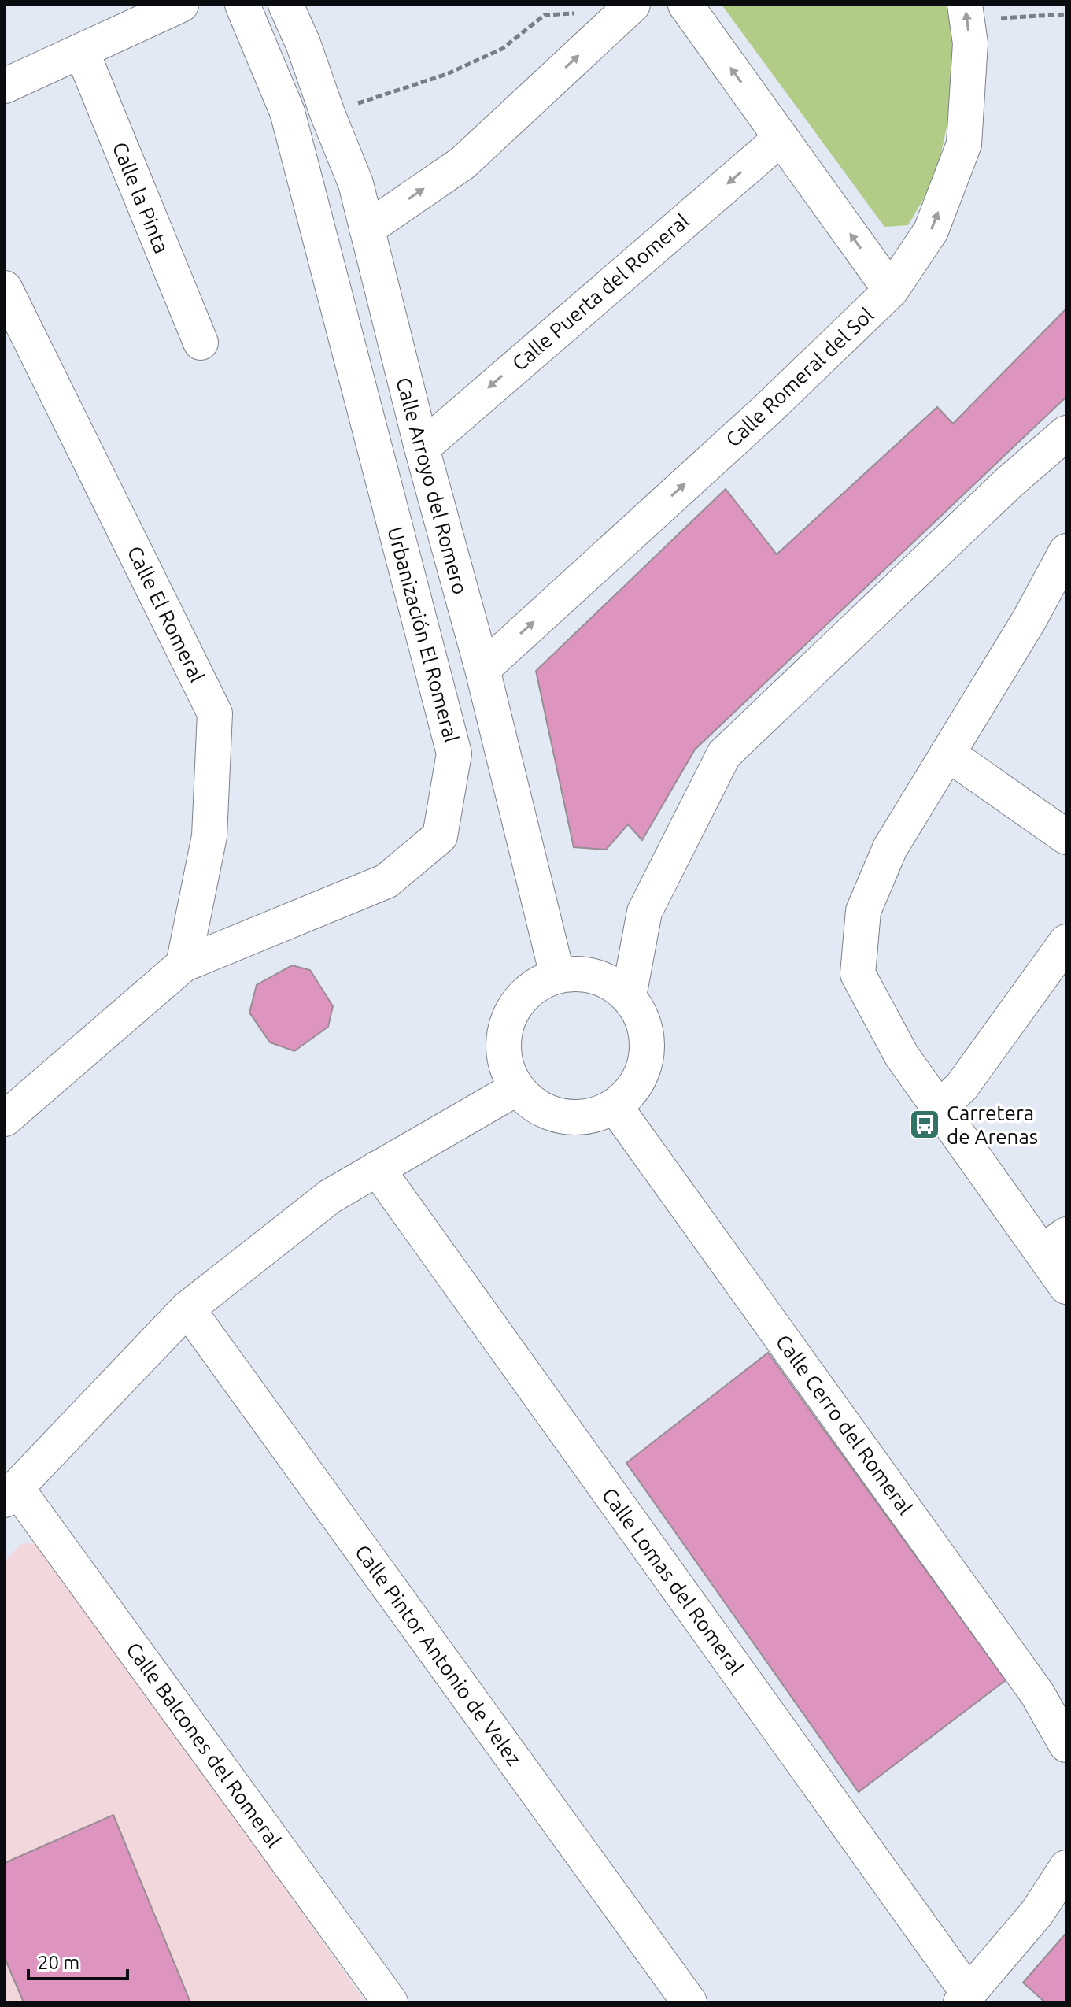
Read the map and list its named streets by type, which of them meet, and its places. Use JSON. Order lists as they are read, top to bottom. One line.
{"streets":{"street":["Calle la Pinta","Calle Puerta del Romeral","Calle Romeral del Sol","Calle Arroyo del Romero","Calle El Romeral","Urbanización El Romeral","Calle Cerro del Romeral","Calle Lomas del Romeral","Calle Pintor Antonio de Velez","Calle Balcones del Romeral"]},"crossings":[["Calle Puerta del Romeral","Calle Arroyo del Romero"],["Calle Romeral del Sol","Calle Arroyo del Romero"],["Calle Arroyo del Romero","Calle Cerro del Romeral"],["Calle El Romeral","Urbanización El Romeral"]],"places":{"bus stop":["Carretera de Arenas"]},"scale_bar":"20 m"}
